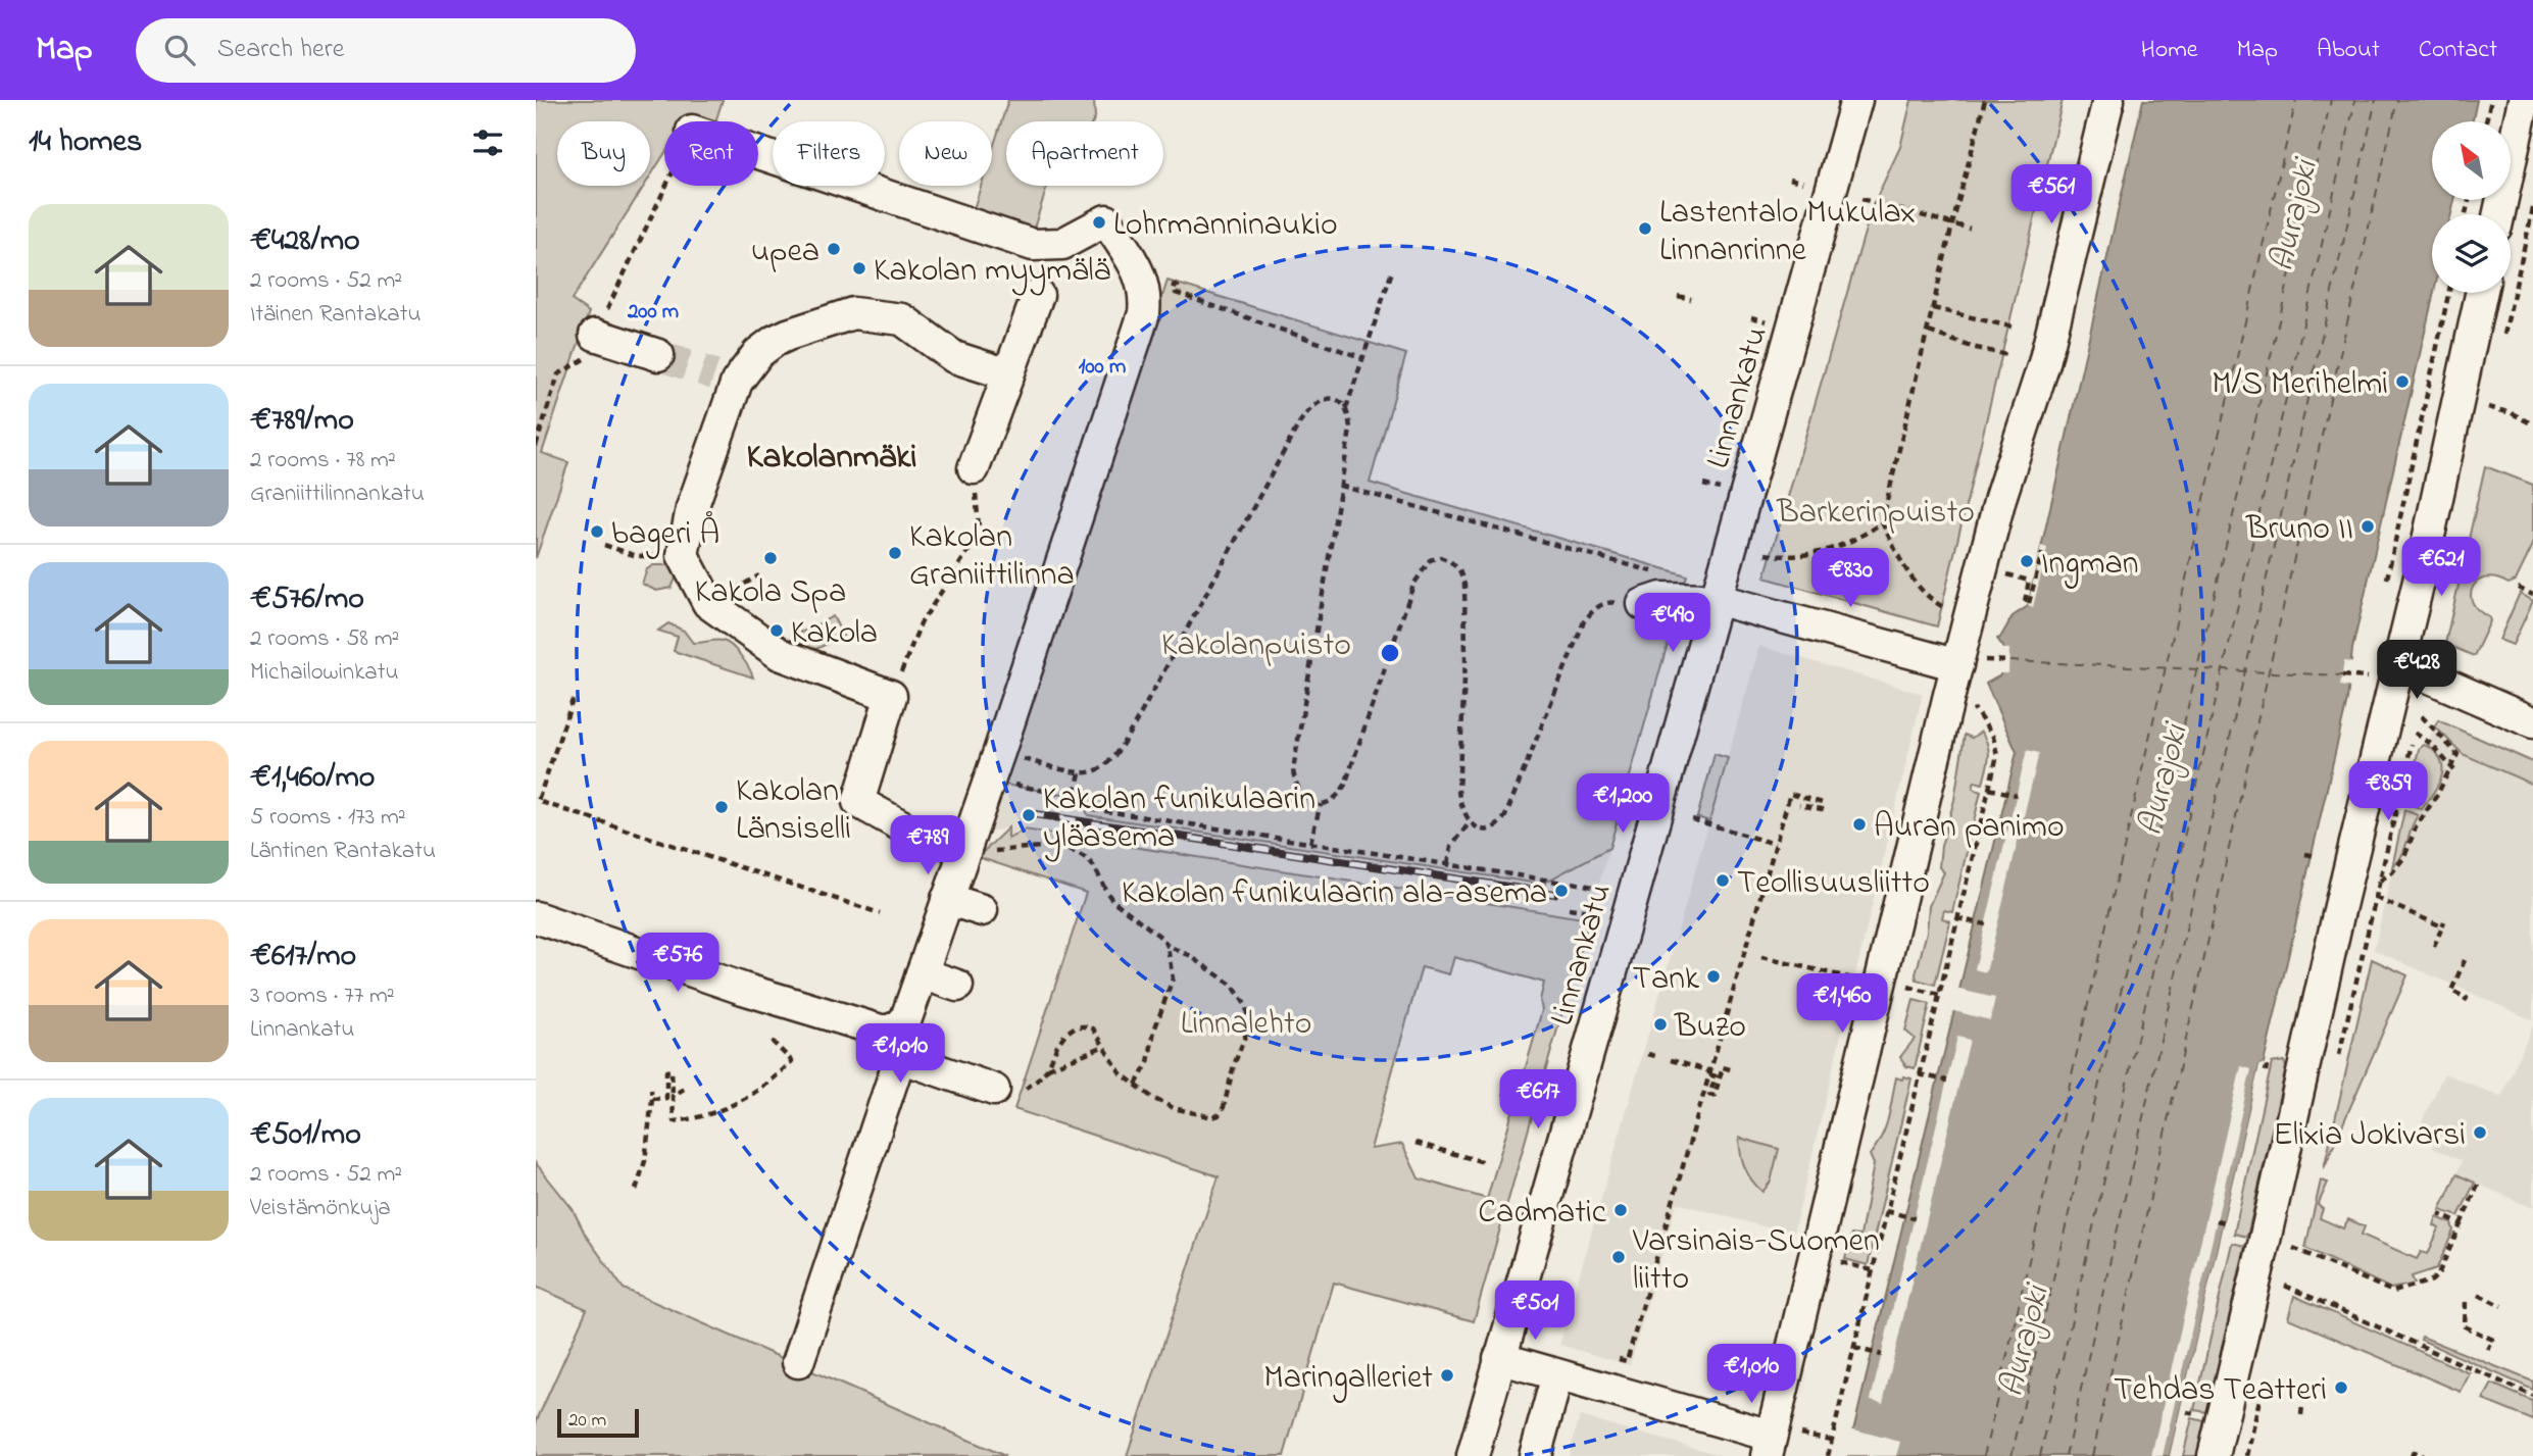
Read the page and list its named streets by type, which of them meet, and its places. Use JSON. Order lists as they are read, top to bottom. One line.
{"streets":{"street":["Linnankatu"]},"districts":["Kakolanmäki"],"water":["Aurajoki"],"parks":["Barkerinpuisto","Kakolanpuisto","Linnalehto"],"places":["Lohrmanninaukio","Lastentalo Mukulax Linnanrinne","upea","Kakolan myymälä","M/S Merihelmi","Bruno II","bageri Å","Kakolan Graniittilinna","Kakola Spa","Ingman","Kakola","Kakolan Länsiselli","Kakolan funikulaarin yläasema","Auran panimo","Teollisuusliitto","Kakolan funikulaarin ala-asema","Tank","Buzo","Elixia Jokivarsi","Cadmatic","Varsinais-Suomen liitto","Maringalleriet","Tehdas Teatteri"],"scale_bar":"20 m","north":"top left","page":{"header":"Map","search":"Search here","nav":["Home","Map","About","Contact"],"heading":"14 homes","chip":["Buy","Rent","Filters","New","Apartment"],"price":["€561","€621","€830","€490","€428","€859","€1,200","€789","€576","€1,460","€1,010","€617","€501","€1,010"],"list":[{"name":"€428/mo","note":"2 rooms · 52 m² · Itäinen Rantakatu"},{"name":"€789/mo","note":"2 rooms · 78 m² · Graniittilinnankatu"},{"name":"€576/mo","note":"2 rooms · 58 m² · Michailowinkatu"},{"name":"€1,460/mo","note":"5 rooms · 173 m² · Läntinen Rantakatu"},{"name":"€617/mo","note":"3 rooms · 77 m² · Linnankatu"},{"name":"€501/mo","note":"2 rooms · 52 m² · Veistämönkuja"}],"scale":"20 m"},"rings":["200 m","100 m"]}
